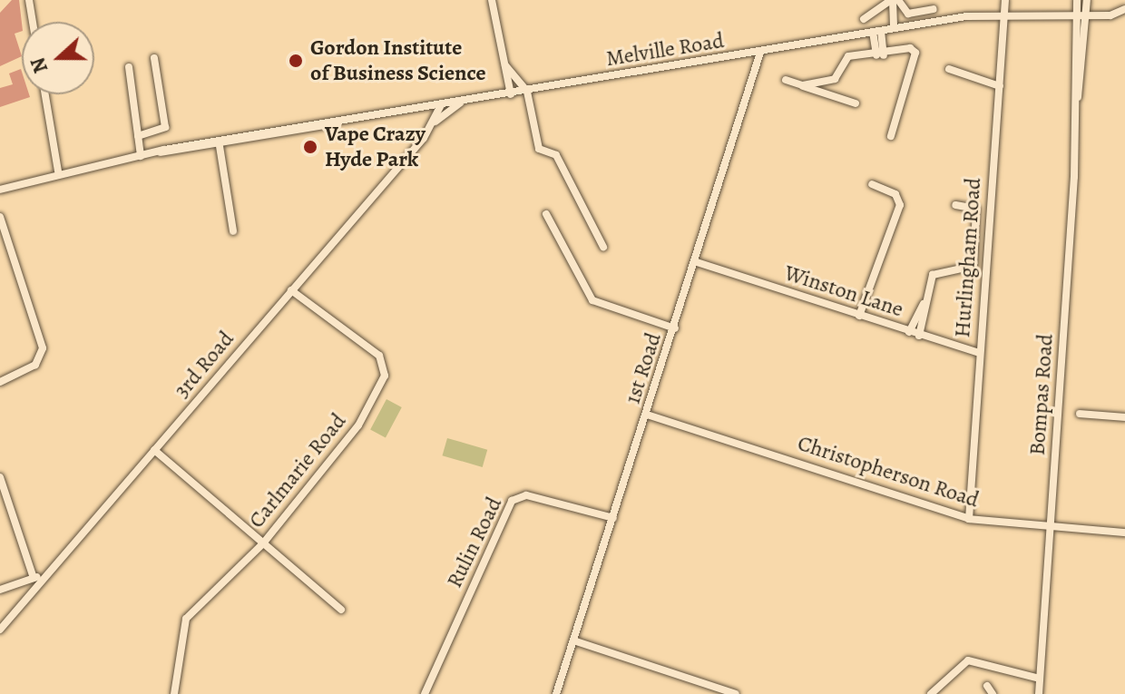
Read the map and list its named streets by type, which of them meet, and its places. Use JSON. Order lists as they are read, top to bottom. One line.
{"streets":{"street":["Melville Road","Hurlingham Road","Winston Lane","3rd Road","1st Road","Bompas Road","Carlmarie Road","Christopherson Road","Rulin Road"]},"crossings":[["Melville Road","Hurlingham Road"],["Melville Road","3rd Road"],["Melville Road","1st Road"],["Melville Road","Bompas Road"],["Hurlingham Road","Winston Lane"],["Hurlingham Road","Christopherson Road"],["Winston Lane","1st Road"],["3rd Road","Carlmarie Road"],["1st Road","Christopherson Road"],["1st Road","Rulin Road"],["Bompas Road","Christopherson Road"]],"places":["Gordon Institute of Business Science","Vape Crazy Hyde Park"],"north":"left"}
